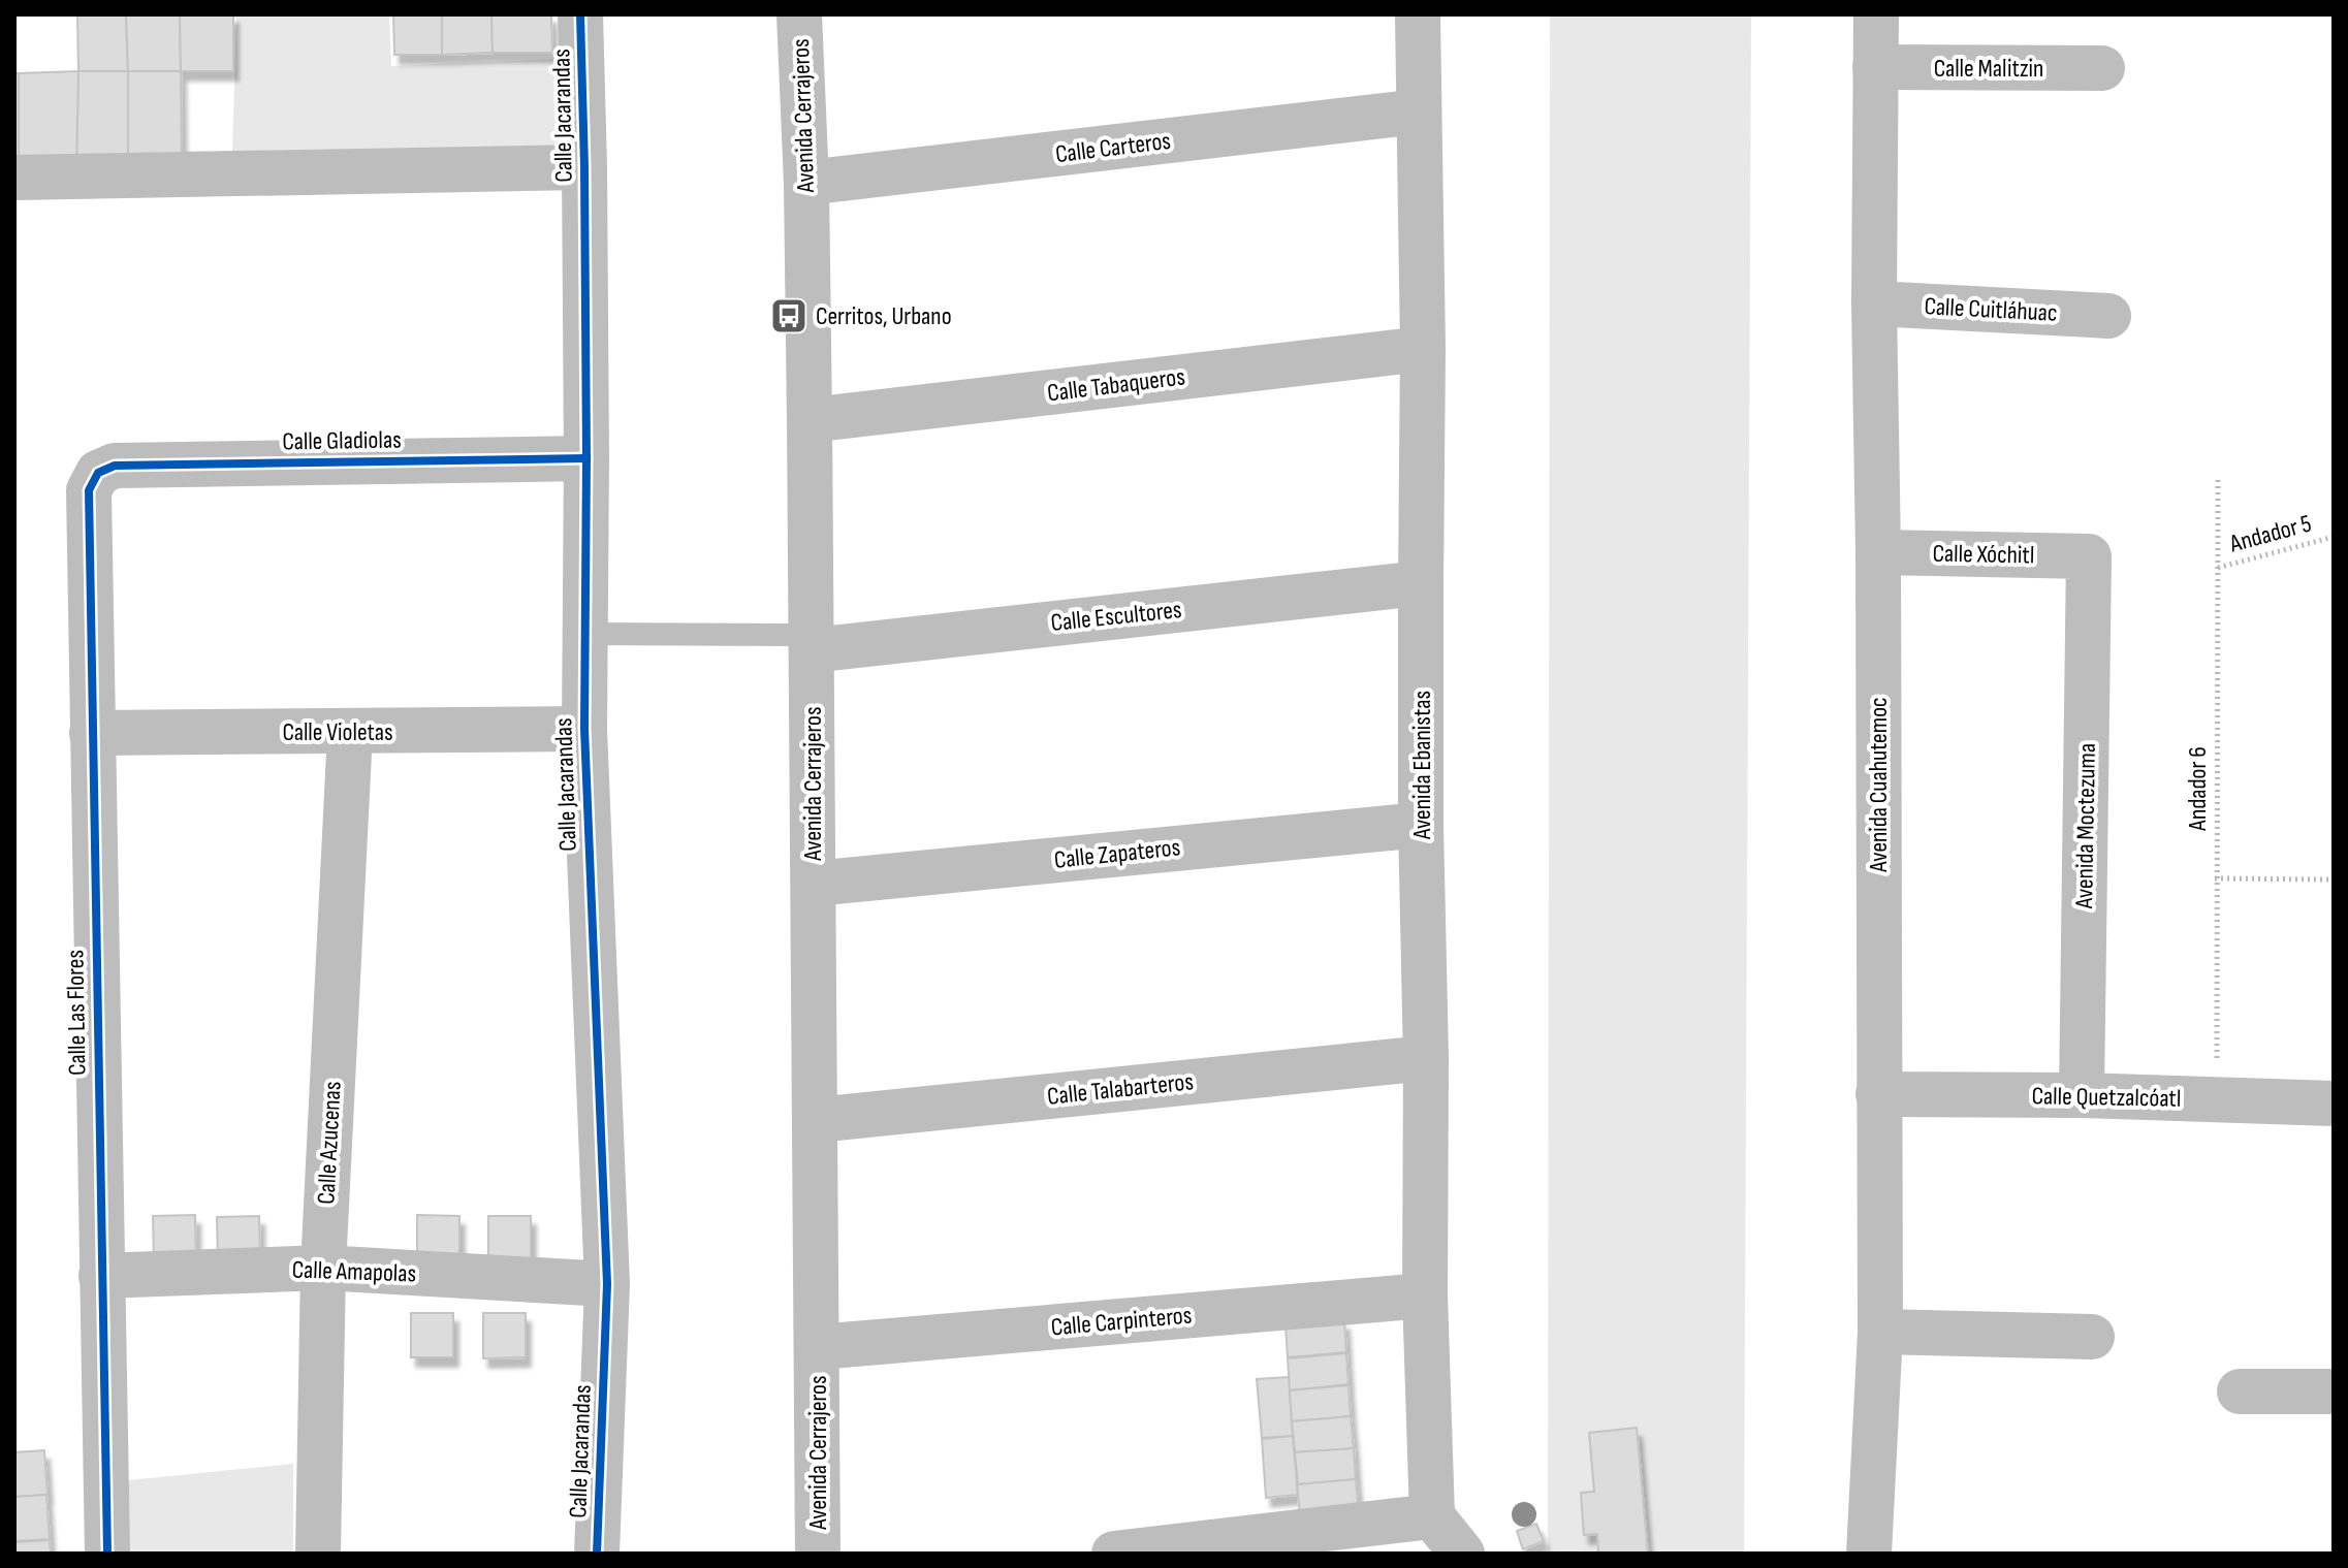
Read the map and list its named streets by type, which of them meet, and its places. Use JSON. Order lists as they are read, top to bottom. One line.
{"streets":{"street":["Calle Malitzin","Calle Jacarandas","Avenida Cerrajeros","Calle Carteros","Calle Cuitláhuac","Calle Tabaqueros","Calle Gladiolas","Calle Xóchitl","Calle Escultores","Calle Violetas","Avenida Ebanistas","Avenida Cuahutemoc","Avenida Moctezuma","Calle Zapateros","Calle Las Flores","Calle Talabarteros","Calle Quetzalcóatl","Calle Azucenas","Calle Amapolas","Calle Carpinteros"],"path":["Andador 5","Andador 6"]},"crossings":[["Calle Malitzin","Avenida Cuahutemoc"],["Calle Jacarandas","Calle Gladiolas"],["Calle Jacarandas","Calle Violetas"],["Calle Jacarandas","Calle Amapolas"],["Avenida Cerrajeros","Calle Carteros"],["Avenida Cerrajeros","Calle Tabaqueros"],["Avenida Cerrajeros","Calle Escultores"],["Avenida Cerrajeros","Calle Zapateros"],["Avenida Cerrajeros","Calle Talabarteros"],["Avenida Cerrajeros","Calle Carpinteros"],["Calle Carteros","Avenida Ebanistas"],["Calle Cuitláhuac","Avenida Cuahutemoc"],["Calle Tabaqueros","Avenida Ebanistas"],["Calle Gladiolas","Calle Las Flores"],["Andador 5","Andador 6"],["Calle Xóchitl","Avenida Cuahutemoc"],["Calle Xóchitl","Avenida Moctezuma"],["Calle Escultores","Avenida Ebanistas"],["Calle Violetas","Calle Las Flores"],["Calle Violetas","Calle Azucenas"],["Avenida Ebanistas","Calle Zapateros"],["Avenida Ebanistas","Calle Talabarteros"],["Avenida Ebanistas","Calle Carpinteros"],["Avenida Cuahutemoc","Calle Quetzalcóatl"],["Andador 6","Calle Quetzalcóatl"],["Avenida Moctezuma","Calle Quetzalcóatl"],["Calle Las Flores","Calle Amapolas"],["Calle Azucenas","Calle Amapolas"]],"places":{"bus stop":["Cerritos, Urbano"]}}
